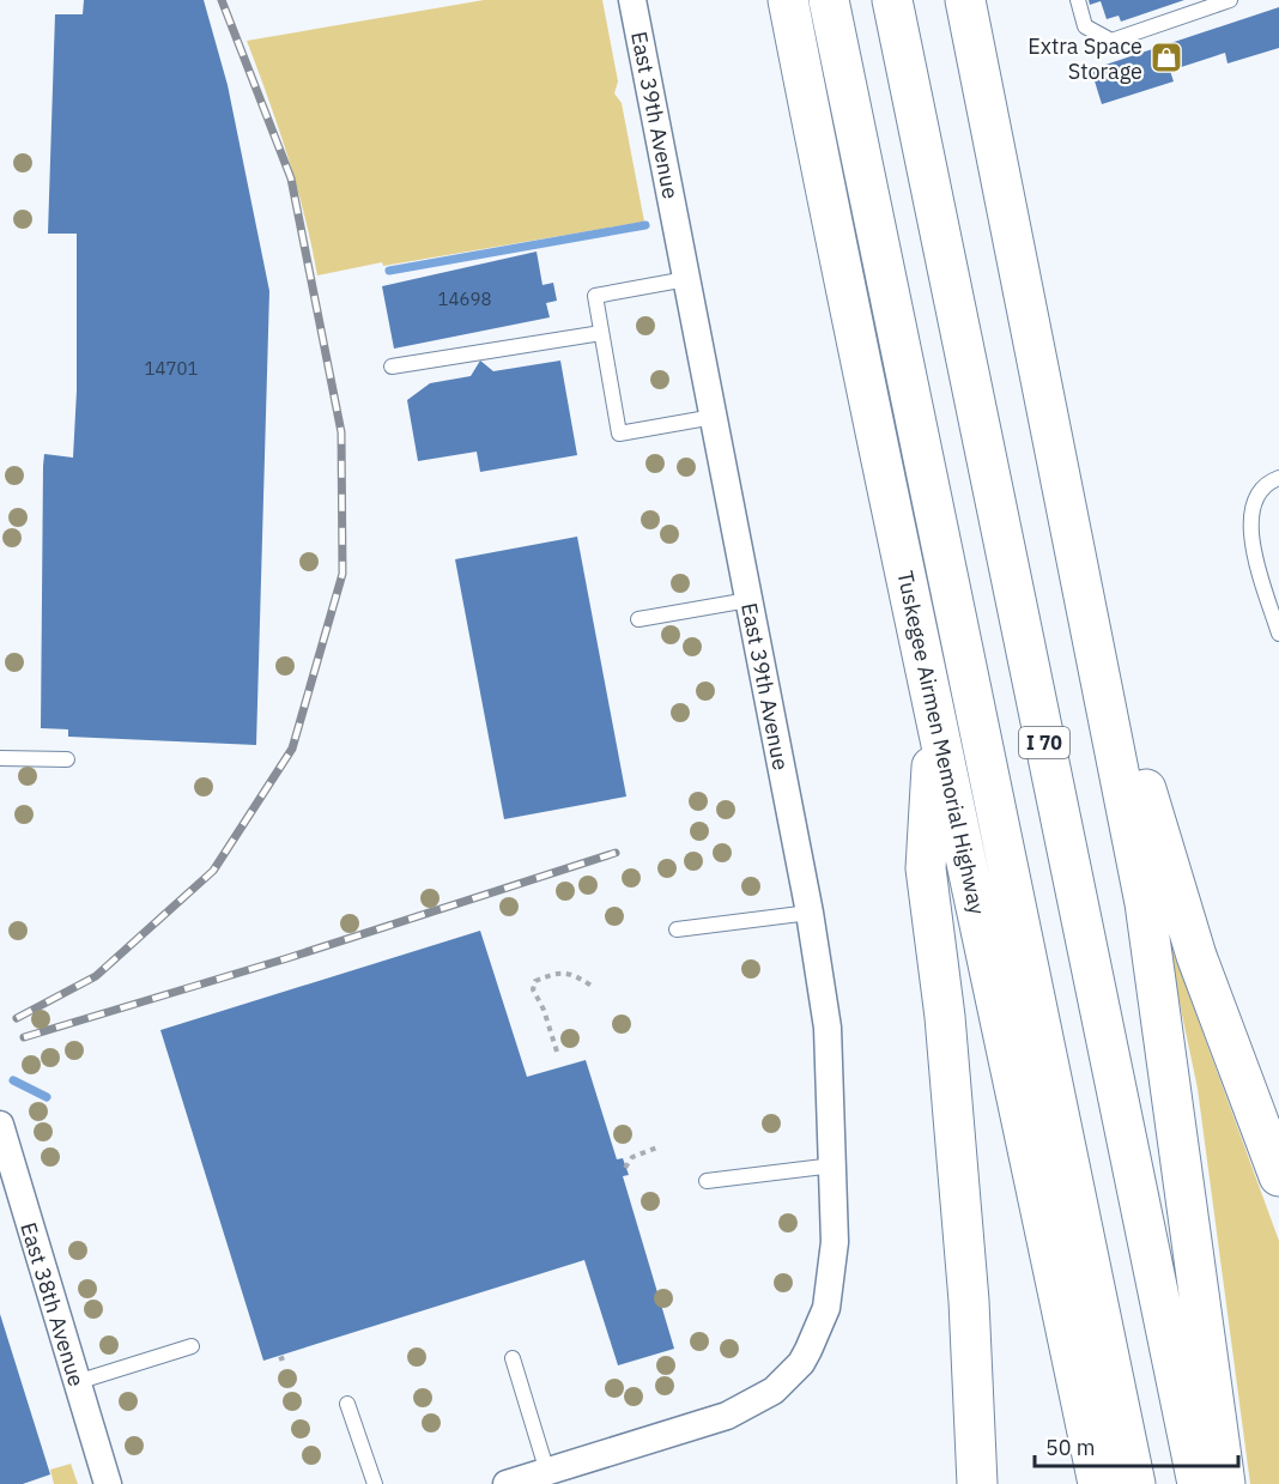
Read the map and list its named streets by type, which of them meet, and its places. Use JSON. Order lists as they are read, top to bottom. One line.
{"streets":{"highway":["Tuskegee Airmen Memorial Highway","I 70"],"street":["East 39th Avenue","East 38th Avenue"]},"places":{"shop":["Extra Space Storage"]},"house_numbers":["14698","14701"],"scale_bar":"50 m"}
